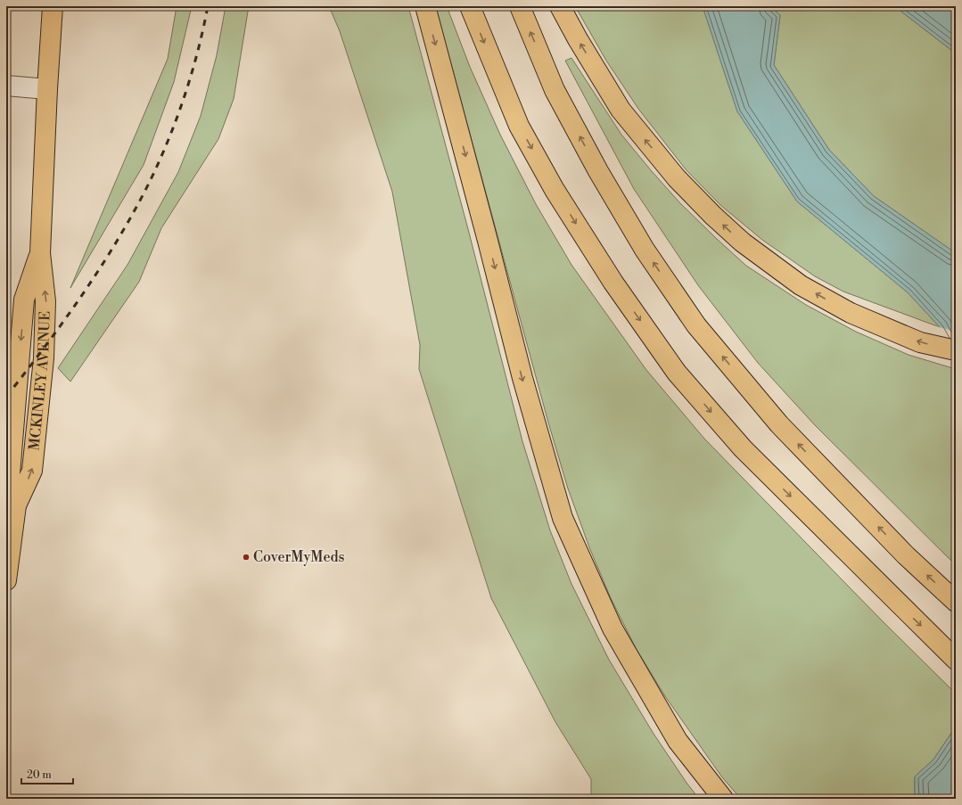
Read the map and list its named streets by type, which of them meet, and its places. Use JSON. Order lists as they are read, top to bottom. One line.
{"streets":{"main road":["MCKINLEY AVENUE"]},"places":["CoverMyMeds"],"scale_bar":"20 m"}
